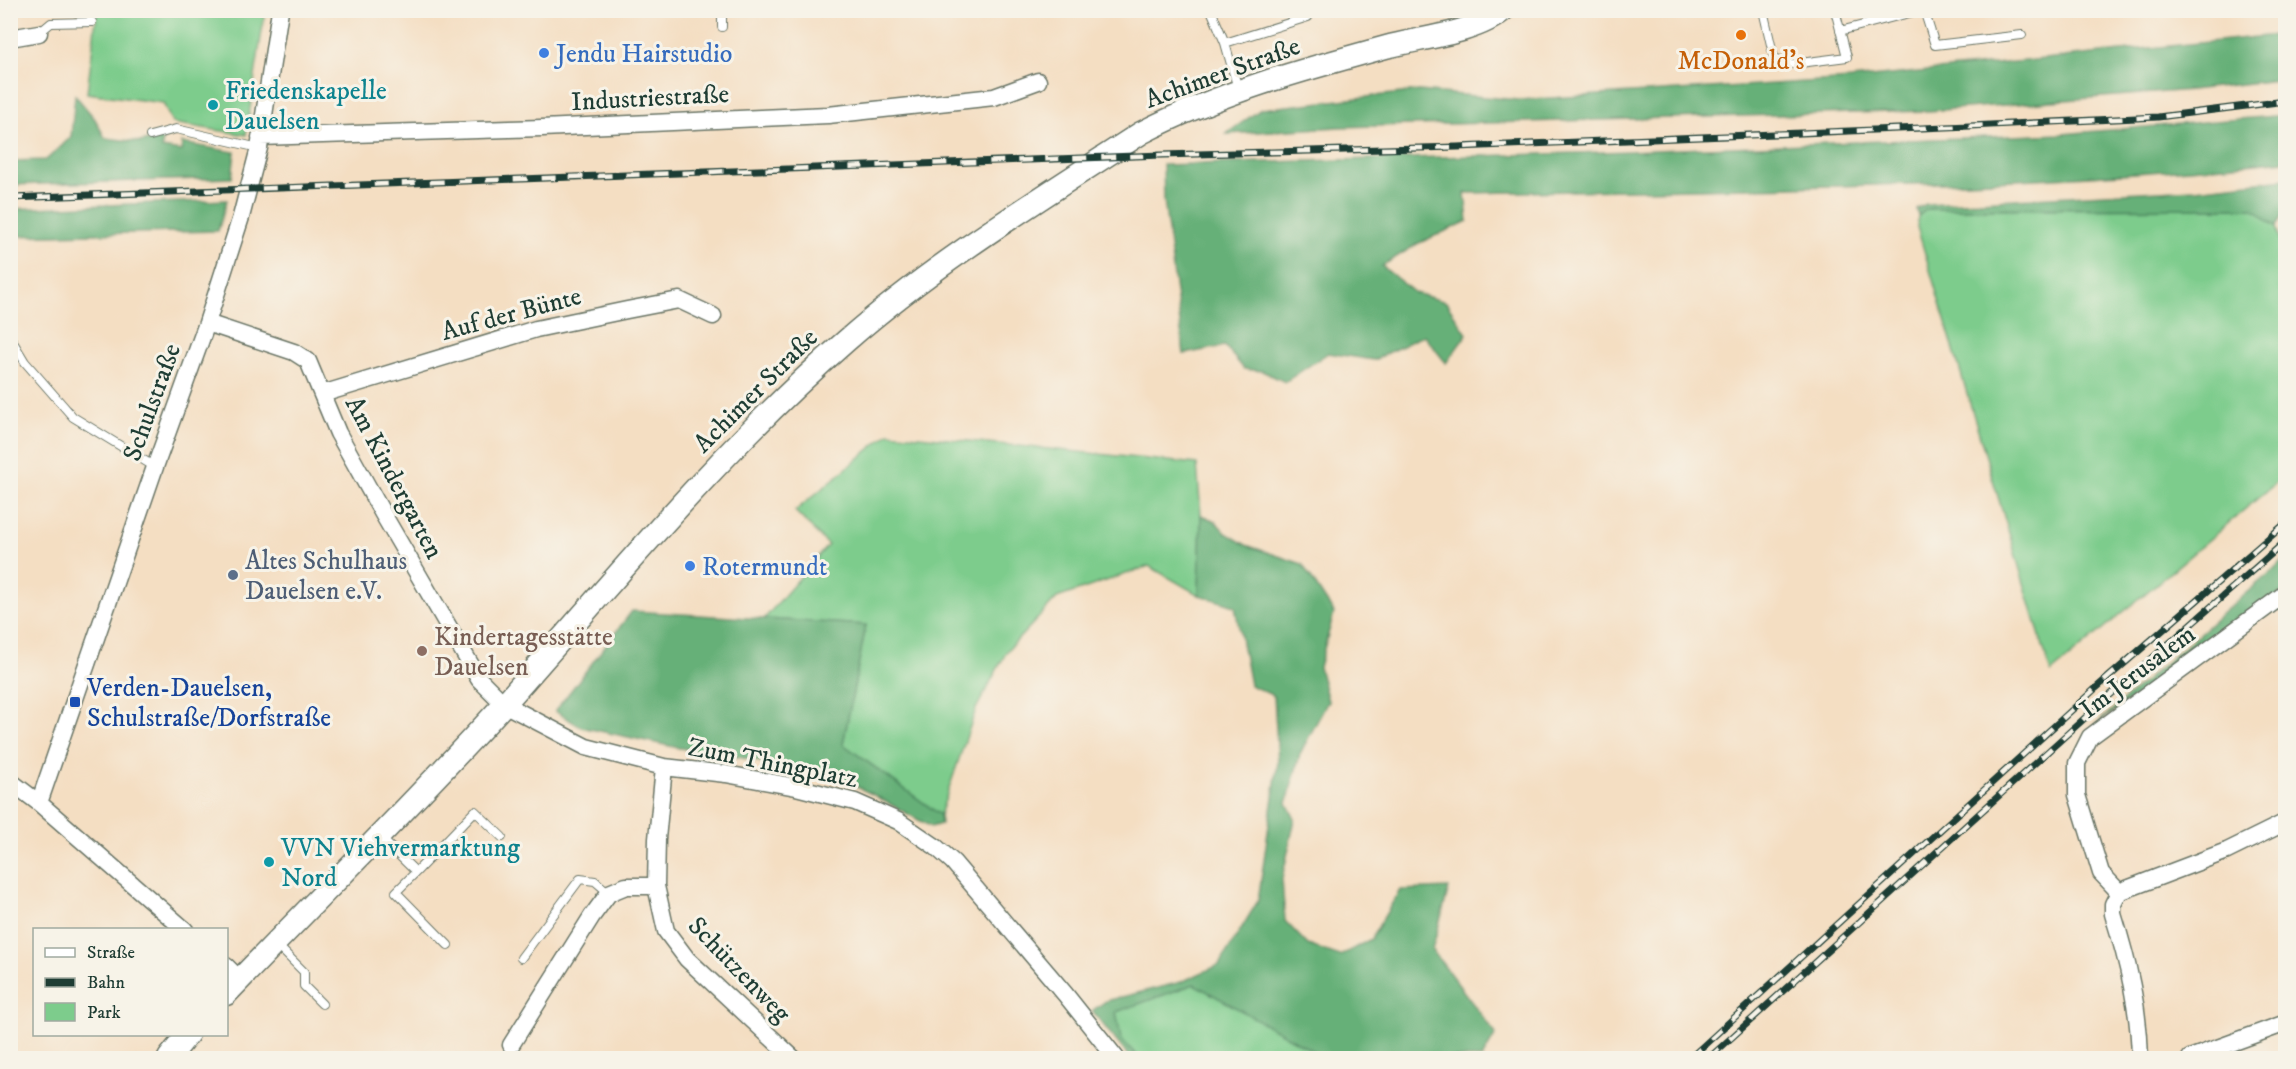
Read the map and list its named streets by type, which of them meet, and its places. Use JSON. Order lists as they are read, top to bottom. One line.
{"streets":{"main road":["Achimer Straße"],"street":["Industriestraße","Auf der Bünte","Schulstraße","Am Kindergarten","Im Jerusalem","Zum Thingplatz","Schützenweg"]},"crossings":[["Achimer Straße","Am Kindergarten"],["Achimer Straße","Zum Thingplatz"],["Industriestraße","Schulstraße"],["Auf der Bünte","Am Kindergarten"],["Schulstraße","Am Kindergarten"],["Am Kindergarten","Zum Thingplatz"],["Zum Thingplatz","Schützenweg"]],"places":{"other":["McDonald's","Jendu Hairstudio","Friedenskapelle Dauelsen","Rotermundt","Altes Schulhaus Dauelsen e.V.","Kindertagesstätte Dauelsen","VVN Viehvermarktung Nord"],"transit":["Verden-Dauelsen, Schulstraße/Dorfstraße"]},"legend":["Straße","Bahn","Park"]}
